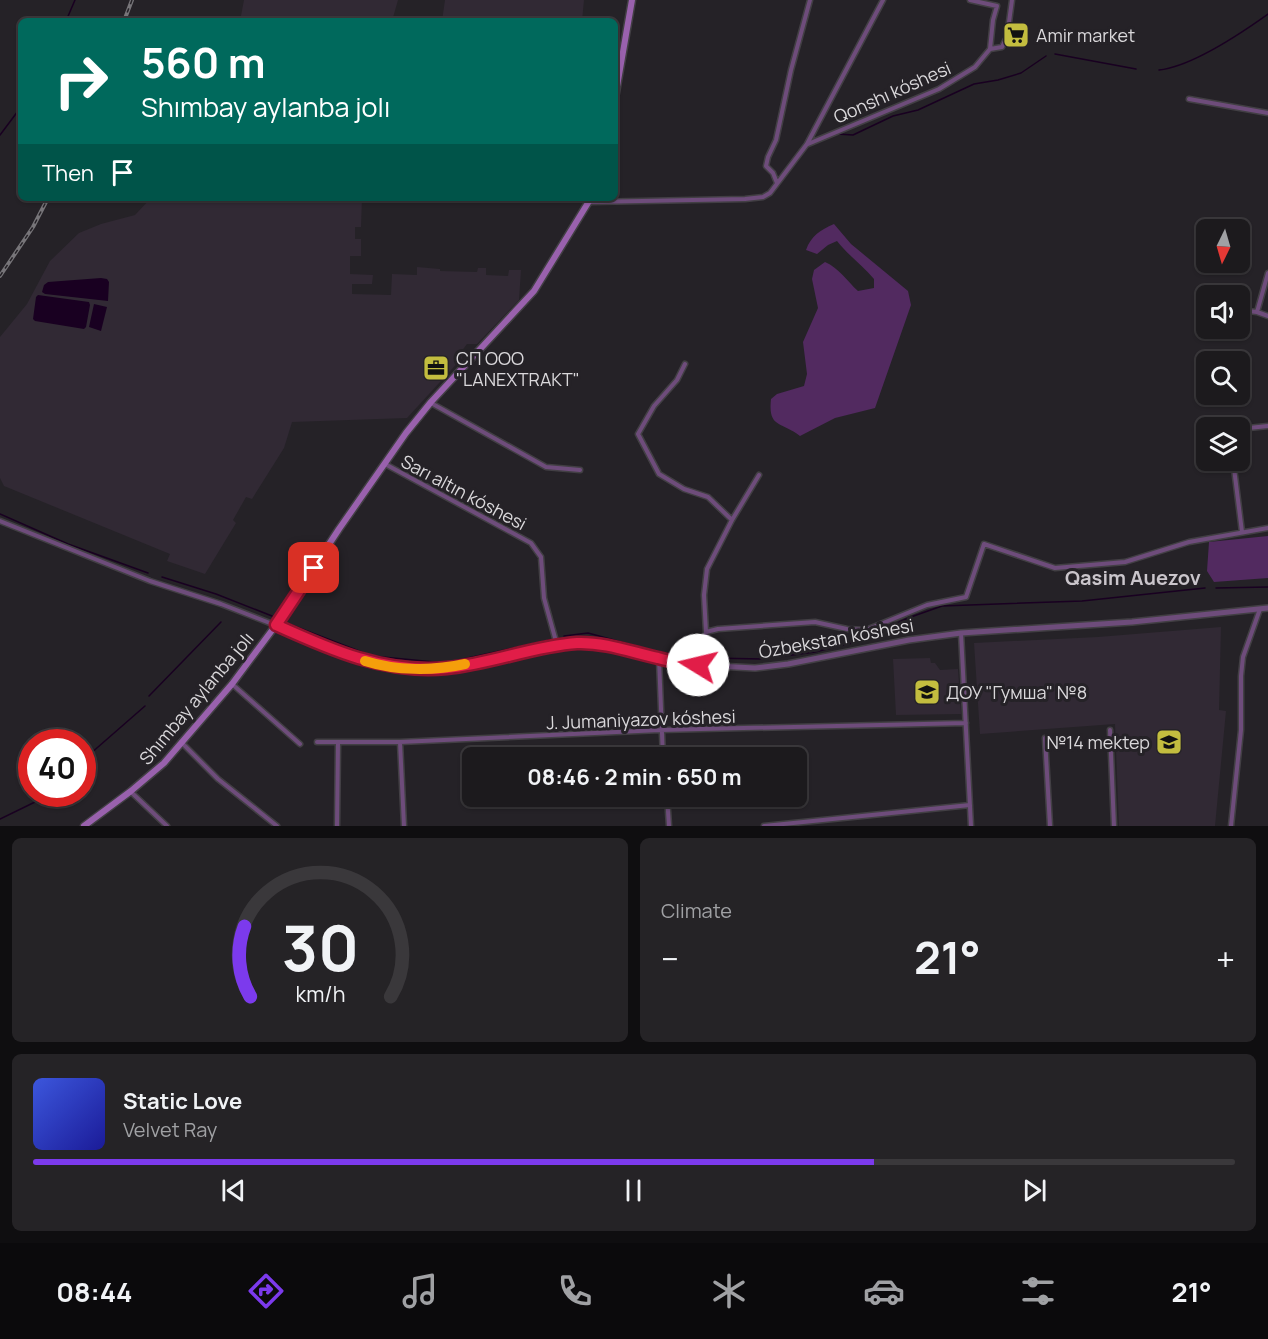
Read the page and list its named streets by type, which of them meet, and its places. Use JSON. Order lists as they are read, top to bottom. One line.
{"streets":{"main road":["Shımbay aylanba jolı"],"street":["Qonshı kóshesi","Sarı altın kóshesi","Ózbekstan kóshesi","J. Jumaniyazov kóshesi"]},"crossings":[["Sarı altın kóshesi","Ózbekstan kóshesi"],["Sarı altın kóshesi","Shımbay aylanba jolı"],["Ózbekstan kóshesi","Shımbay aylanba jolı"]],"districts":["Qasim Auezov"],"places":{"supermarket":["Amir market"],"office":["СП ООО \"LANEXTRAKT\""],"school or university":["ДОУ \"Гумша\" №8","№14 mektep"]},"north":"bottom","page":{"turn":["560 m","Shımbay aylanba jolı"],"then":"Then","limit":"40","trip":"08:46 · 2 min · 650 m","tile":"Climate","heat":["−","21°","+"],"song":["Static Love","Velvet Ray"],"tabs":["08:44","21°"],"gauge":["30","km/h"]}}
